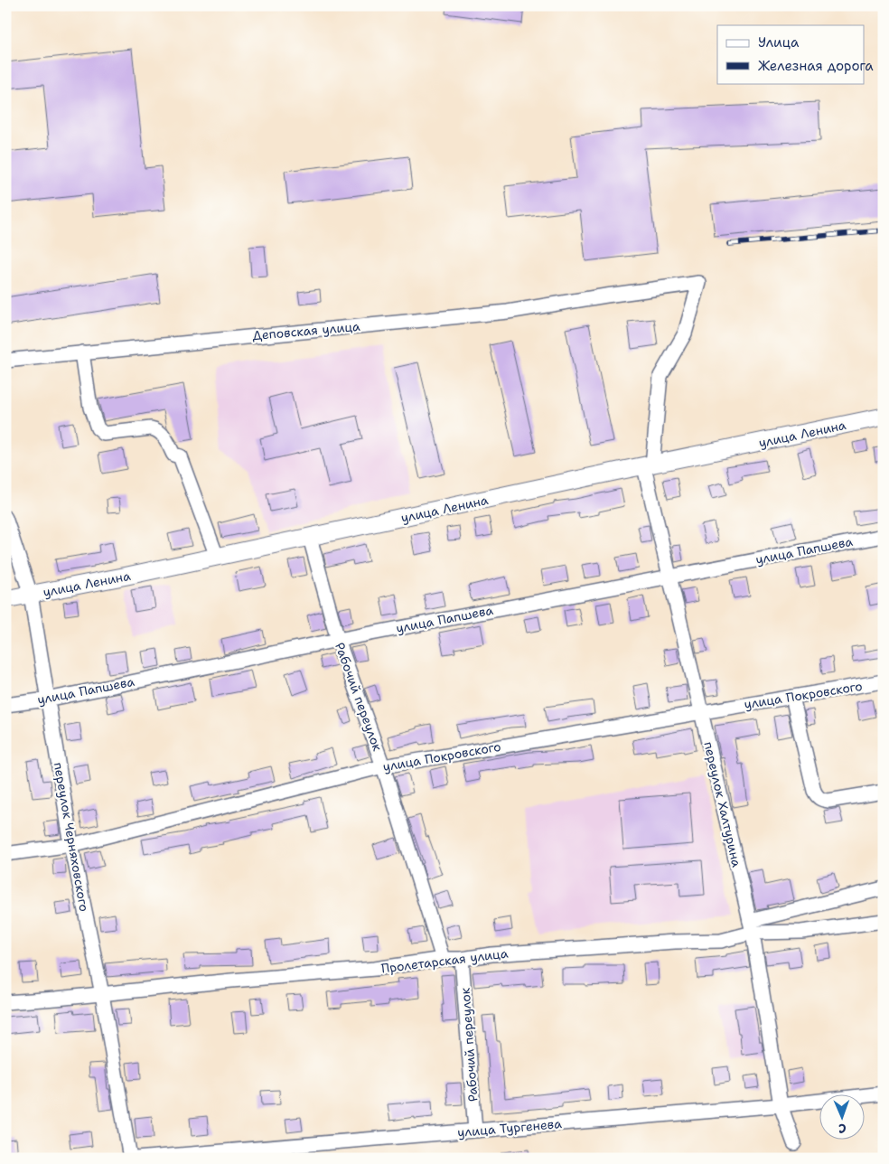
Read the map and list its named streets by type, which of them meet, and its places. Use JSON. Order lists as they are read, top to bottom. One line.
{"streets":{"main road":["улица Ленина"],"street":["Деповская улица","улица Папшева","улица Покровского","Рабочий переулок","переулок Халтурина","переулок Черняховского","Пролетарская улица","улица Тургенева"]},"crossings":[["Деповская улица","улица Ленина"],["Деповская улица","переулок Халтурина"],["улица Ленина","Рабочий переулок"],["улица Ленина","переулок Халтурина"],["улица Ленина","переулок Черняховского"],["улица Папшева","Рабочий переулок"],["улица Папшева","переулок Халтурина"],["улица Папшева","переулок Черняховского"],["улица Покровского","Рабочий переулок"],["улица Покровского","переулок Халтурина"],["улица Покровского","переулок Черняховского"],["Рабочий переулок","Пролетарская улица"],["Рабочий переулок","улица Тургенева"],["переулок Халтурина","Пролетарская улица"],["переулок Халтурина","улица Тургенева"],["переулок Черняховского","Пролетарская улица"]],"legend":["Улица","Железная дорога"],"north":"bottom"}
